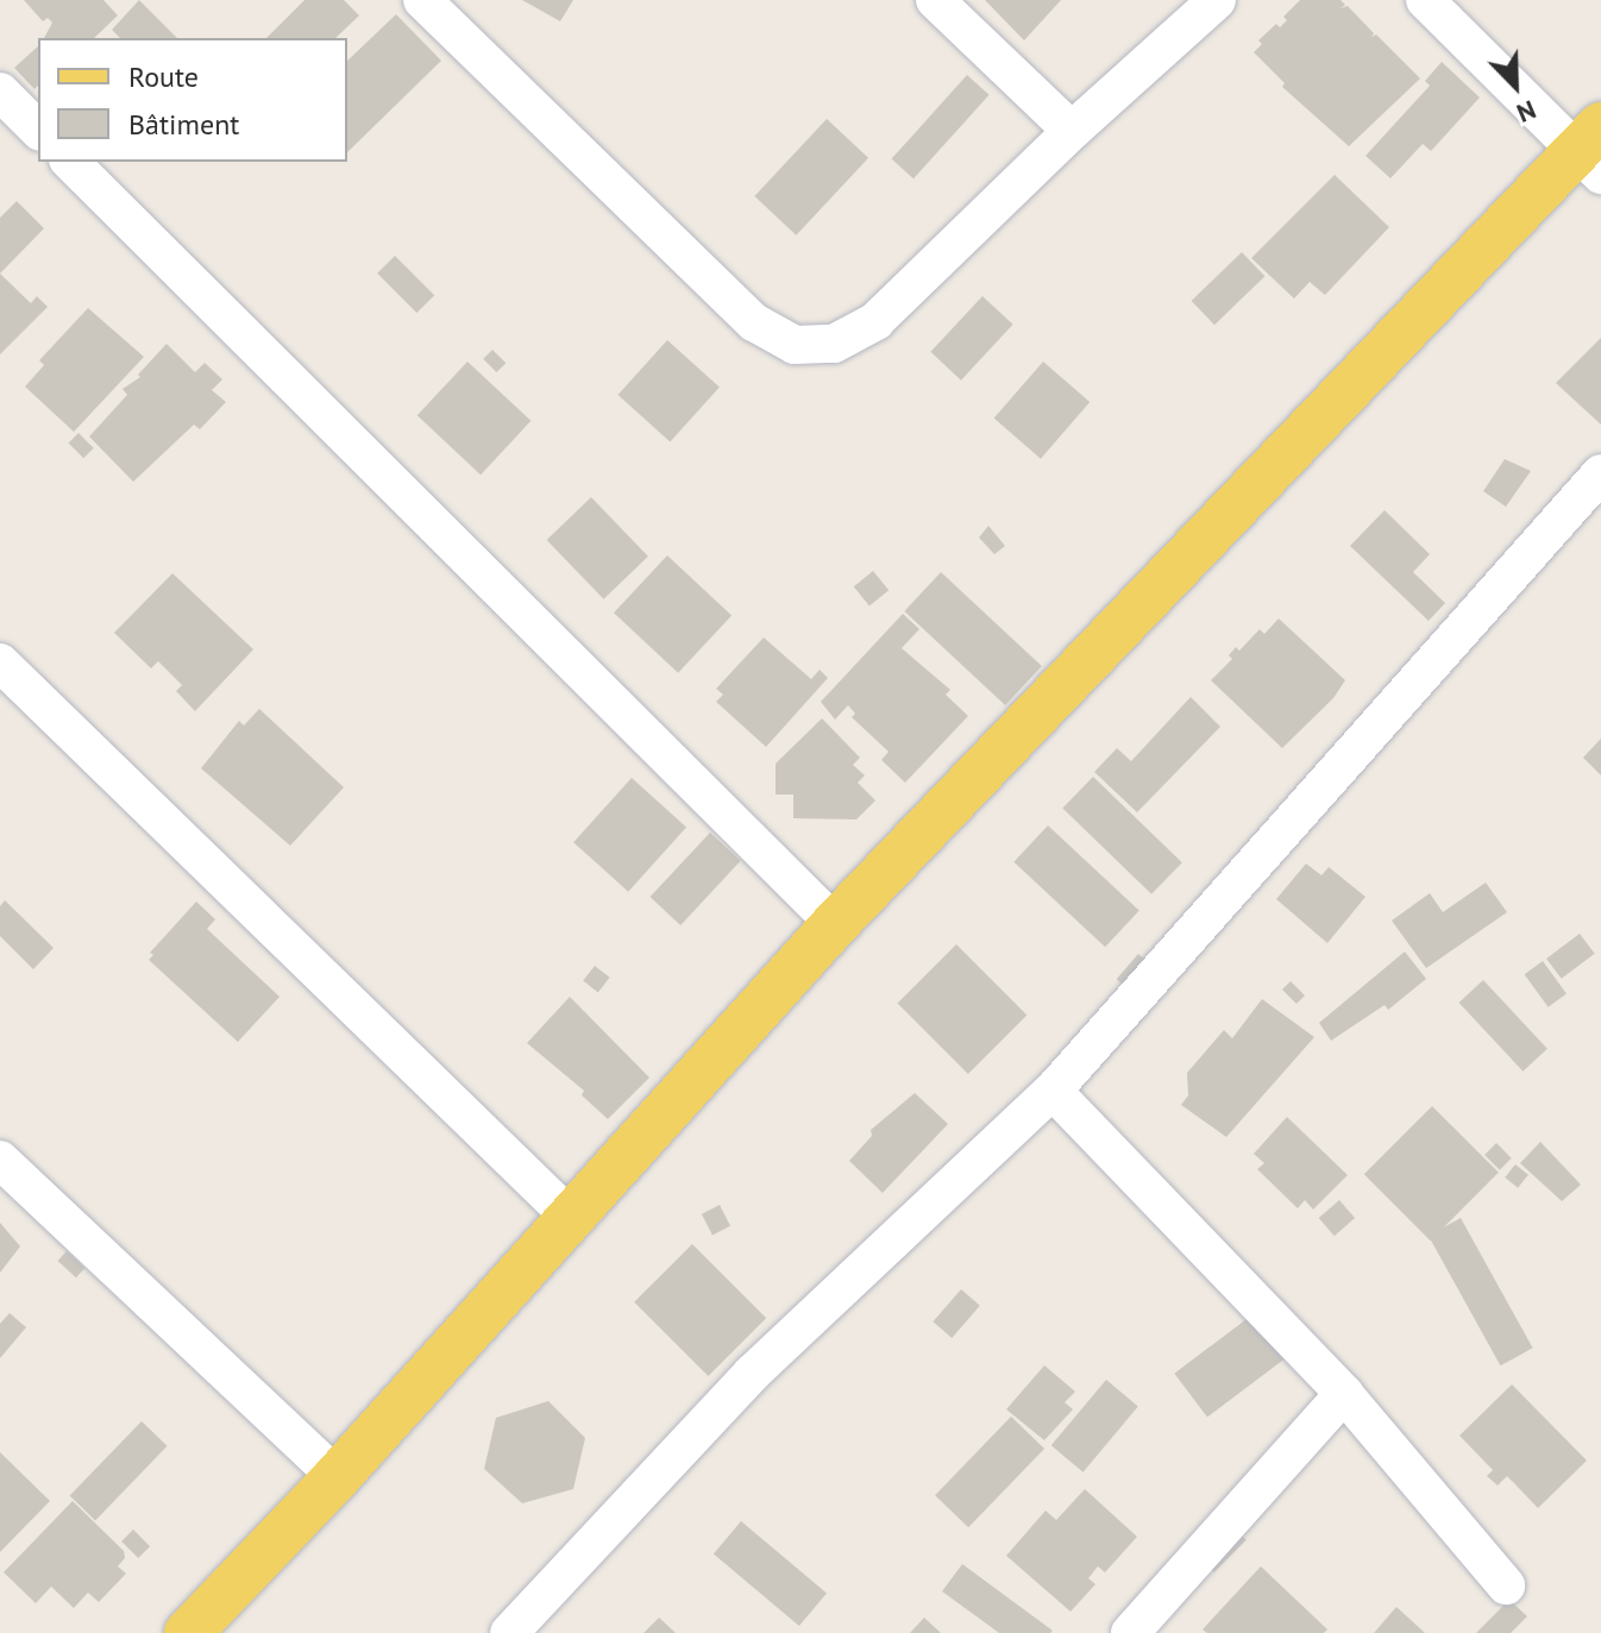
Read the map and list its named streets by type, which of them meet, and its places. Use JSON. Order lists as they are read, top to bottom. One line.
{"legend":["Route","Bâtiment"],"north":"bottom right"}
